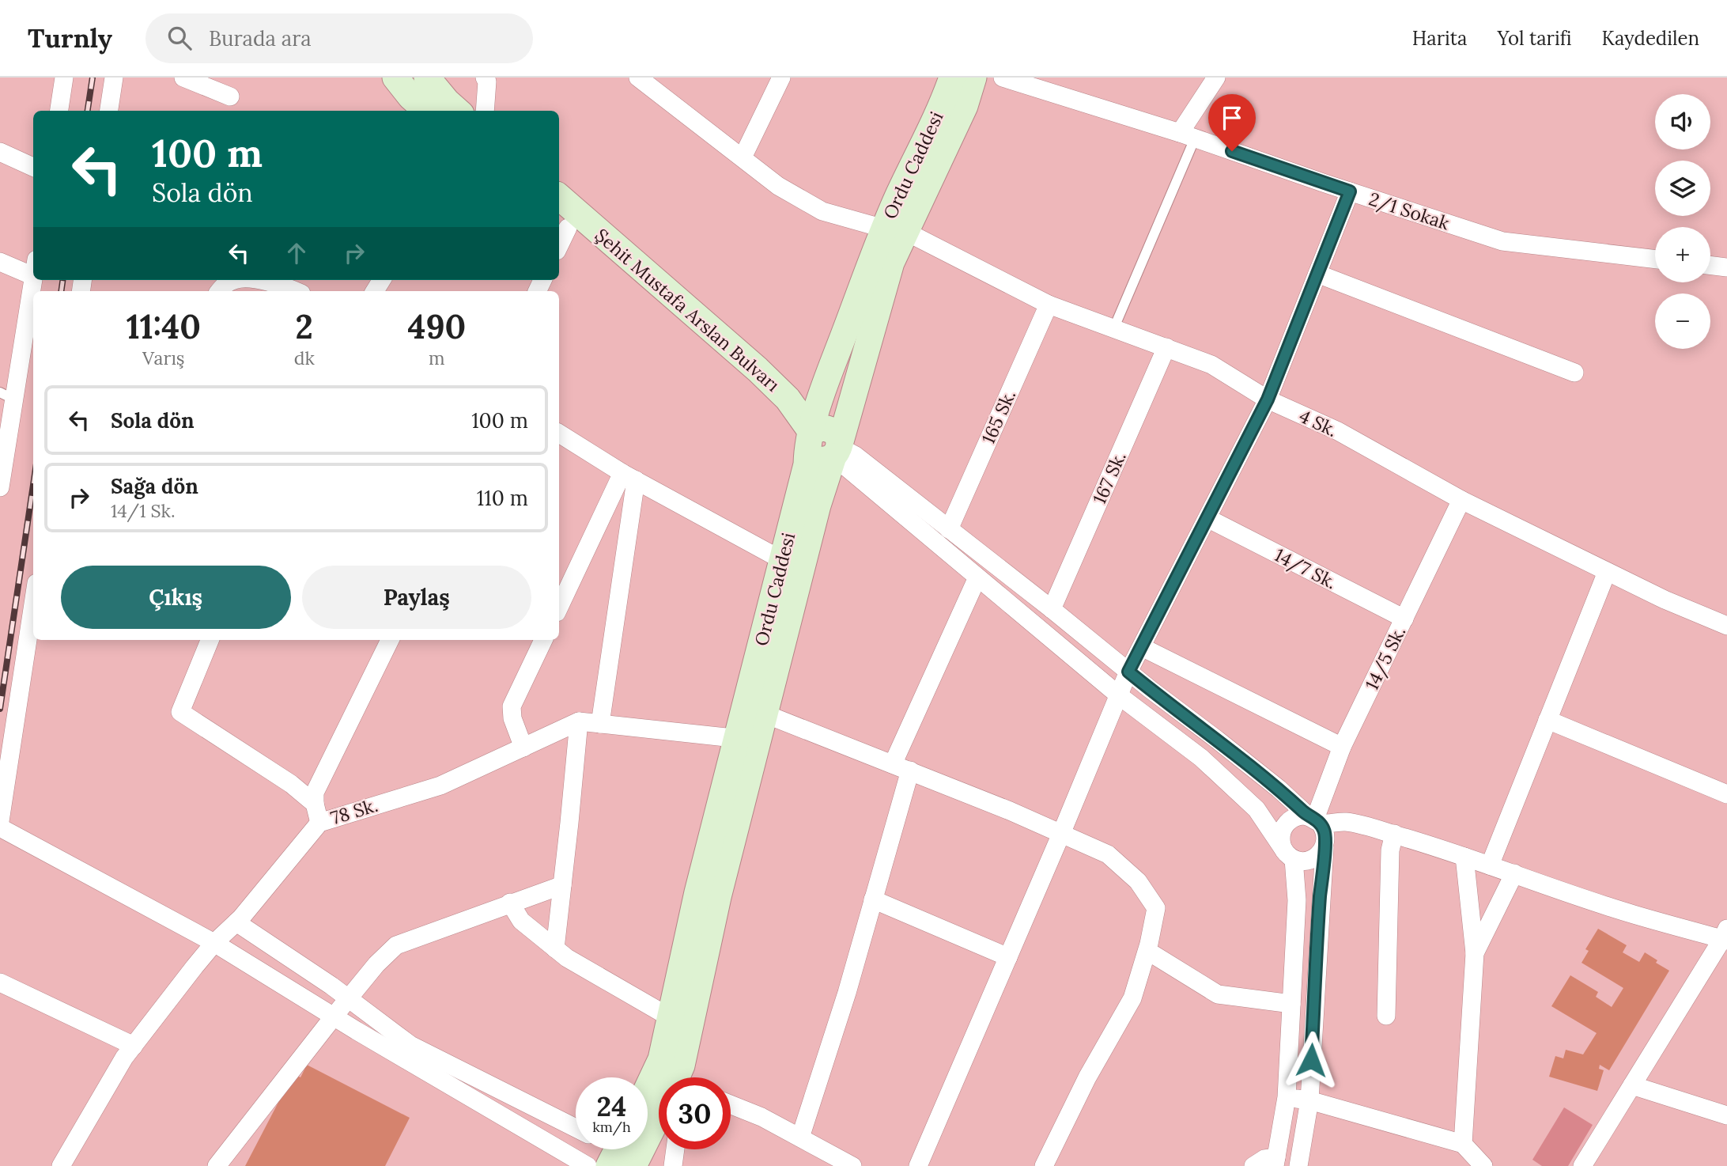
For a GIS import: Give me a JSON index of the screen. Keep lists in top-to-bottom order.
{
  "streets": {
    "main road": ["Ordu Caddesi", "Şehit Mustafa Arslan Bulvarı"],
    "street": [
      "2/1 Sokak",
      "165 Sk.",
      "4 Sk.",
      "167 Sk.",
      "14/7 Sk.",
      "14/5 Sk.",
      "78 Sk."
    ]
  },
  "crossings": [
    ["Ordu Caddesi", "Şehit Mustafa Arslan Bulvarı"],
    ["Ordu Caddesi", "4 Sk."],
    ["165 Sk.", "4 Sk."],
    ["4 Sk.", "167 Sk."],
    ["4 Sk.", "14/5 Sk."],
    ["14/7 Sk.", "14/5 Sk."]
  ],
  "page": {
    "header": "Turnly",
    "search": "Burada ara",
    "nav": ["Harita", "Yol tarifi", "Kaydedilen"],
    "map_buttons": ["+", "−"],
    "turn": ["100 m", "Sola dön"],
    "eta": [
      "11:40",
      "Varış",
      "2",
      "dk",
      "490",
      "m"
    ],
    "list": [
      {
        "name": "Sola dön",
        "value": "100 m"
      },
      {
        "name": "Sağa dön",
        "note": "14/1 Sk.",
        "value": "110 m"
      }
    ],
    "buttons": ["Çıkış", "Paylaş"],
    "speed": "24 km/h",
    "limit": "30"
  }
}
